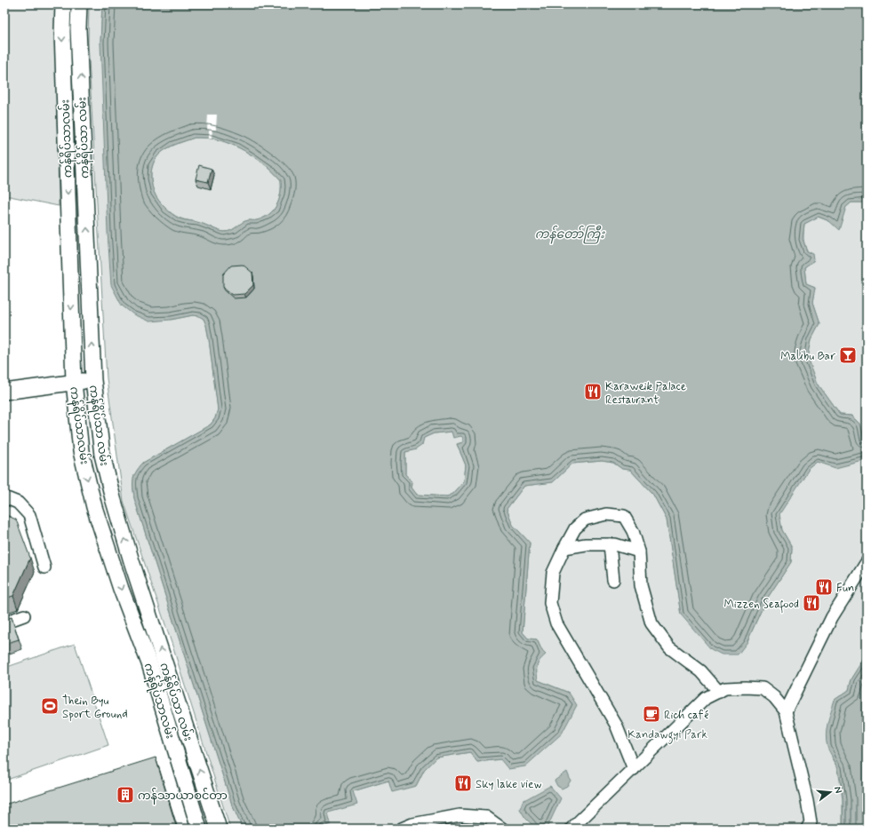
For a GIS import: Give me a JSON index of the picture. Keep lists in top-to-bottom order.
{
  "streets": {
    "main road": ["ကန်ရိပ်သာ လမ်း", "ကန်ရိပ်သာလမ်း"]
  },
  "one_way": ["ကန်ရိပ်သာ လမ်း", "ကန်ရိပ်သာလမ်း"],
  "water": ["ကန်တော်ကြီး"],
  "parks": ["Kandawgyi Park"],
  "places": {
    "bar": ["Malibu Bar"],
    "restaurant": [
      "Karaweik Palace Restaurant",
      "Fun",
      "Mizzen Seafood",
      "Sky lake view"
    ],
    "sports": ["Thein Byu Sport Ground"],
    "cafe": ["Rich café"],
    "building": ["ကန်သာယာစင်တာ"]
  },
  "north": "right"
}
